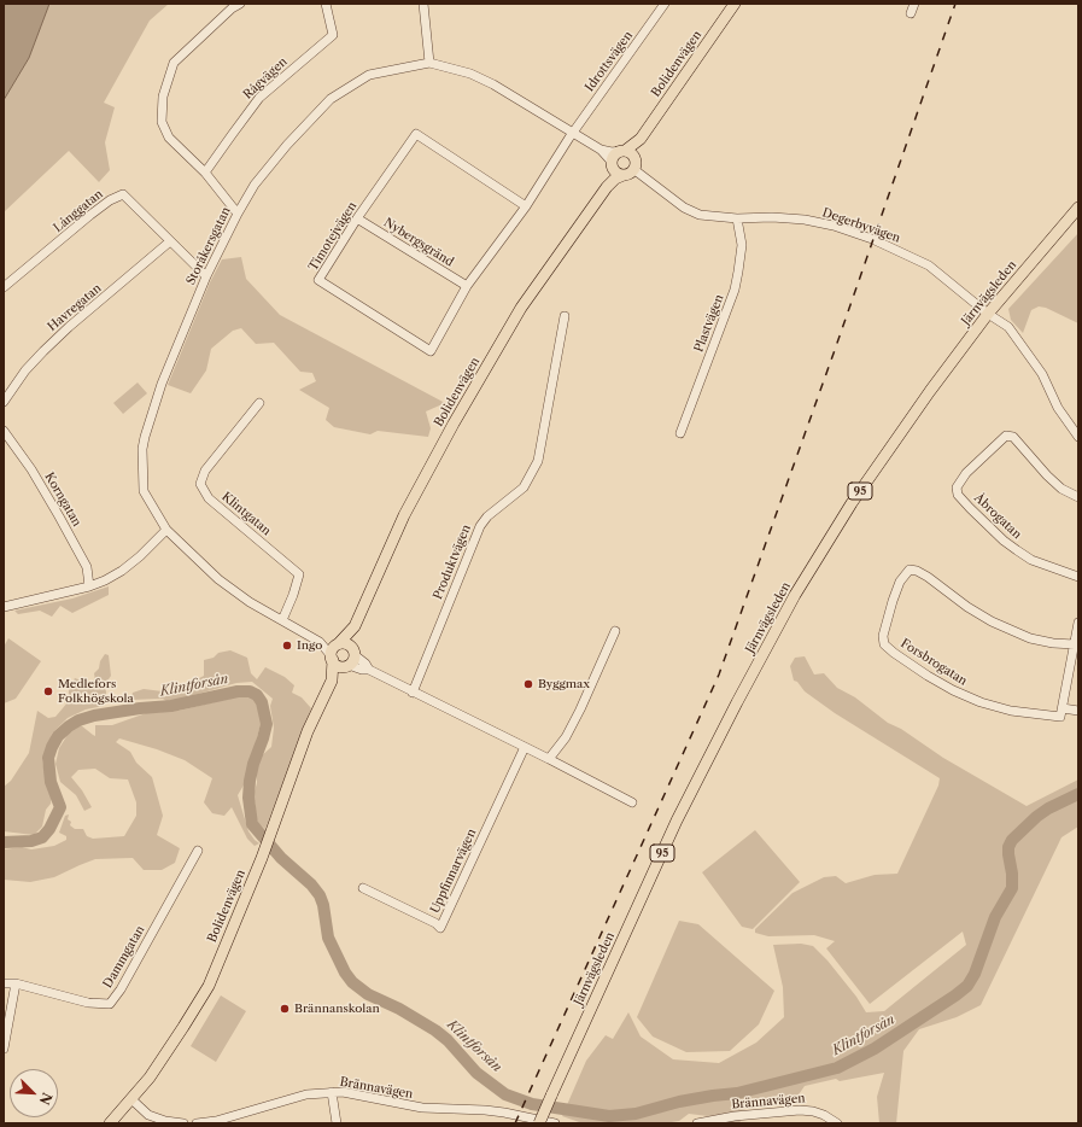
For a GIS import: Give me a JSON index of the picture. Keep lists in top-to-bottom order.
{
  "streets": {
    "main road": ["Bolidenvägen", "Järnvägsleden", "95"],
    "street": [
      "Idrottsvägen",
      "Rågvägen",
      "Långgatan",
      "Degerbyvägen",
      "Timotejvägen",
      "Nybergsgränd",
      "Storåkersgatan",
      "Havregatan",
      "Plastvägen",
      "Korngatan",
      "Klintgatan",
      "Åbrogatan",
      "Produktvägen",
      "Forsbrogatan",
      "Uppfinnarvägen",
      "Dammgatan",
      "Brännavägen"
    ]
  },
  "crossings": [
    ["Idrottsvägen", "Timotejvägen"],
    ["Idrottsvägen", "Storåkersgatan"],
    ["Bolidenvägen", "Degerbyvägen"],
    ["Bolidenvägen", "Storåkersgatan"],
    ["Långgatan", "Storåkersgatan"],
    ["Långgatan", "Havregatan"],
    ["Degerbyvägen", "Storåkersgatan"],
    ["Degerbyvägen", "Järnvägsleden"],
    ["Degerbyvägen", "Plastvägen"],
    ["Timotejvägen", "Nybergsgränd"],
    ["Timotejvägen", "Storåkersgatan"],
    ["Storåkersgatan", "Klintgatan"]
  ],
  "water": ["Klintforsån"],
  "places": [
    "Ingo",
    "Byggmax",
    "Medlefors Folkhögskola",
    "Brännanskolan"
  ],
  "north": "bottom right"
}
